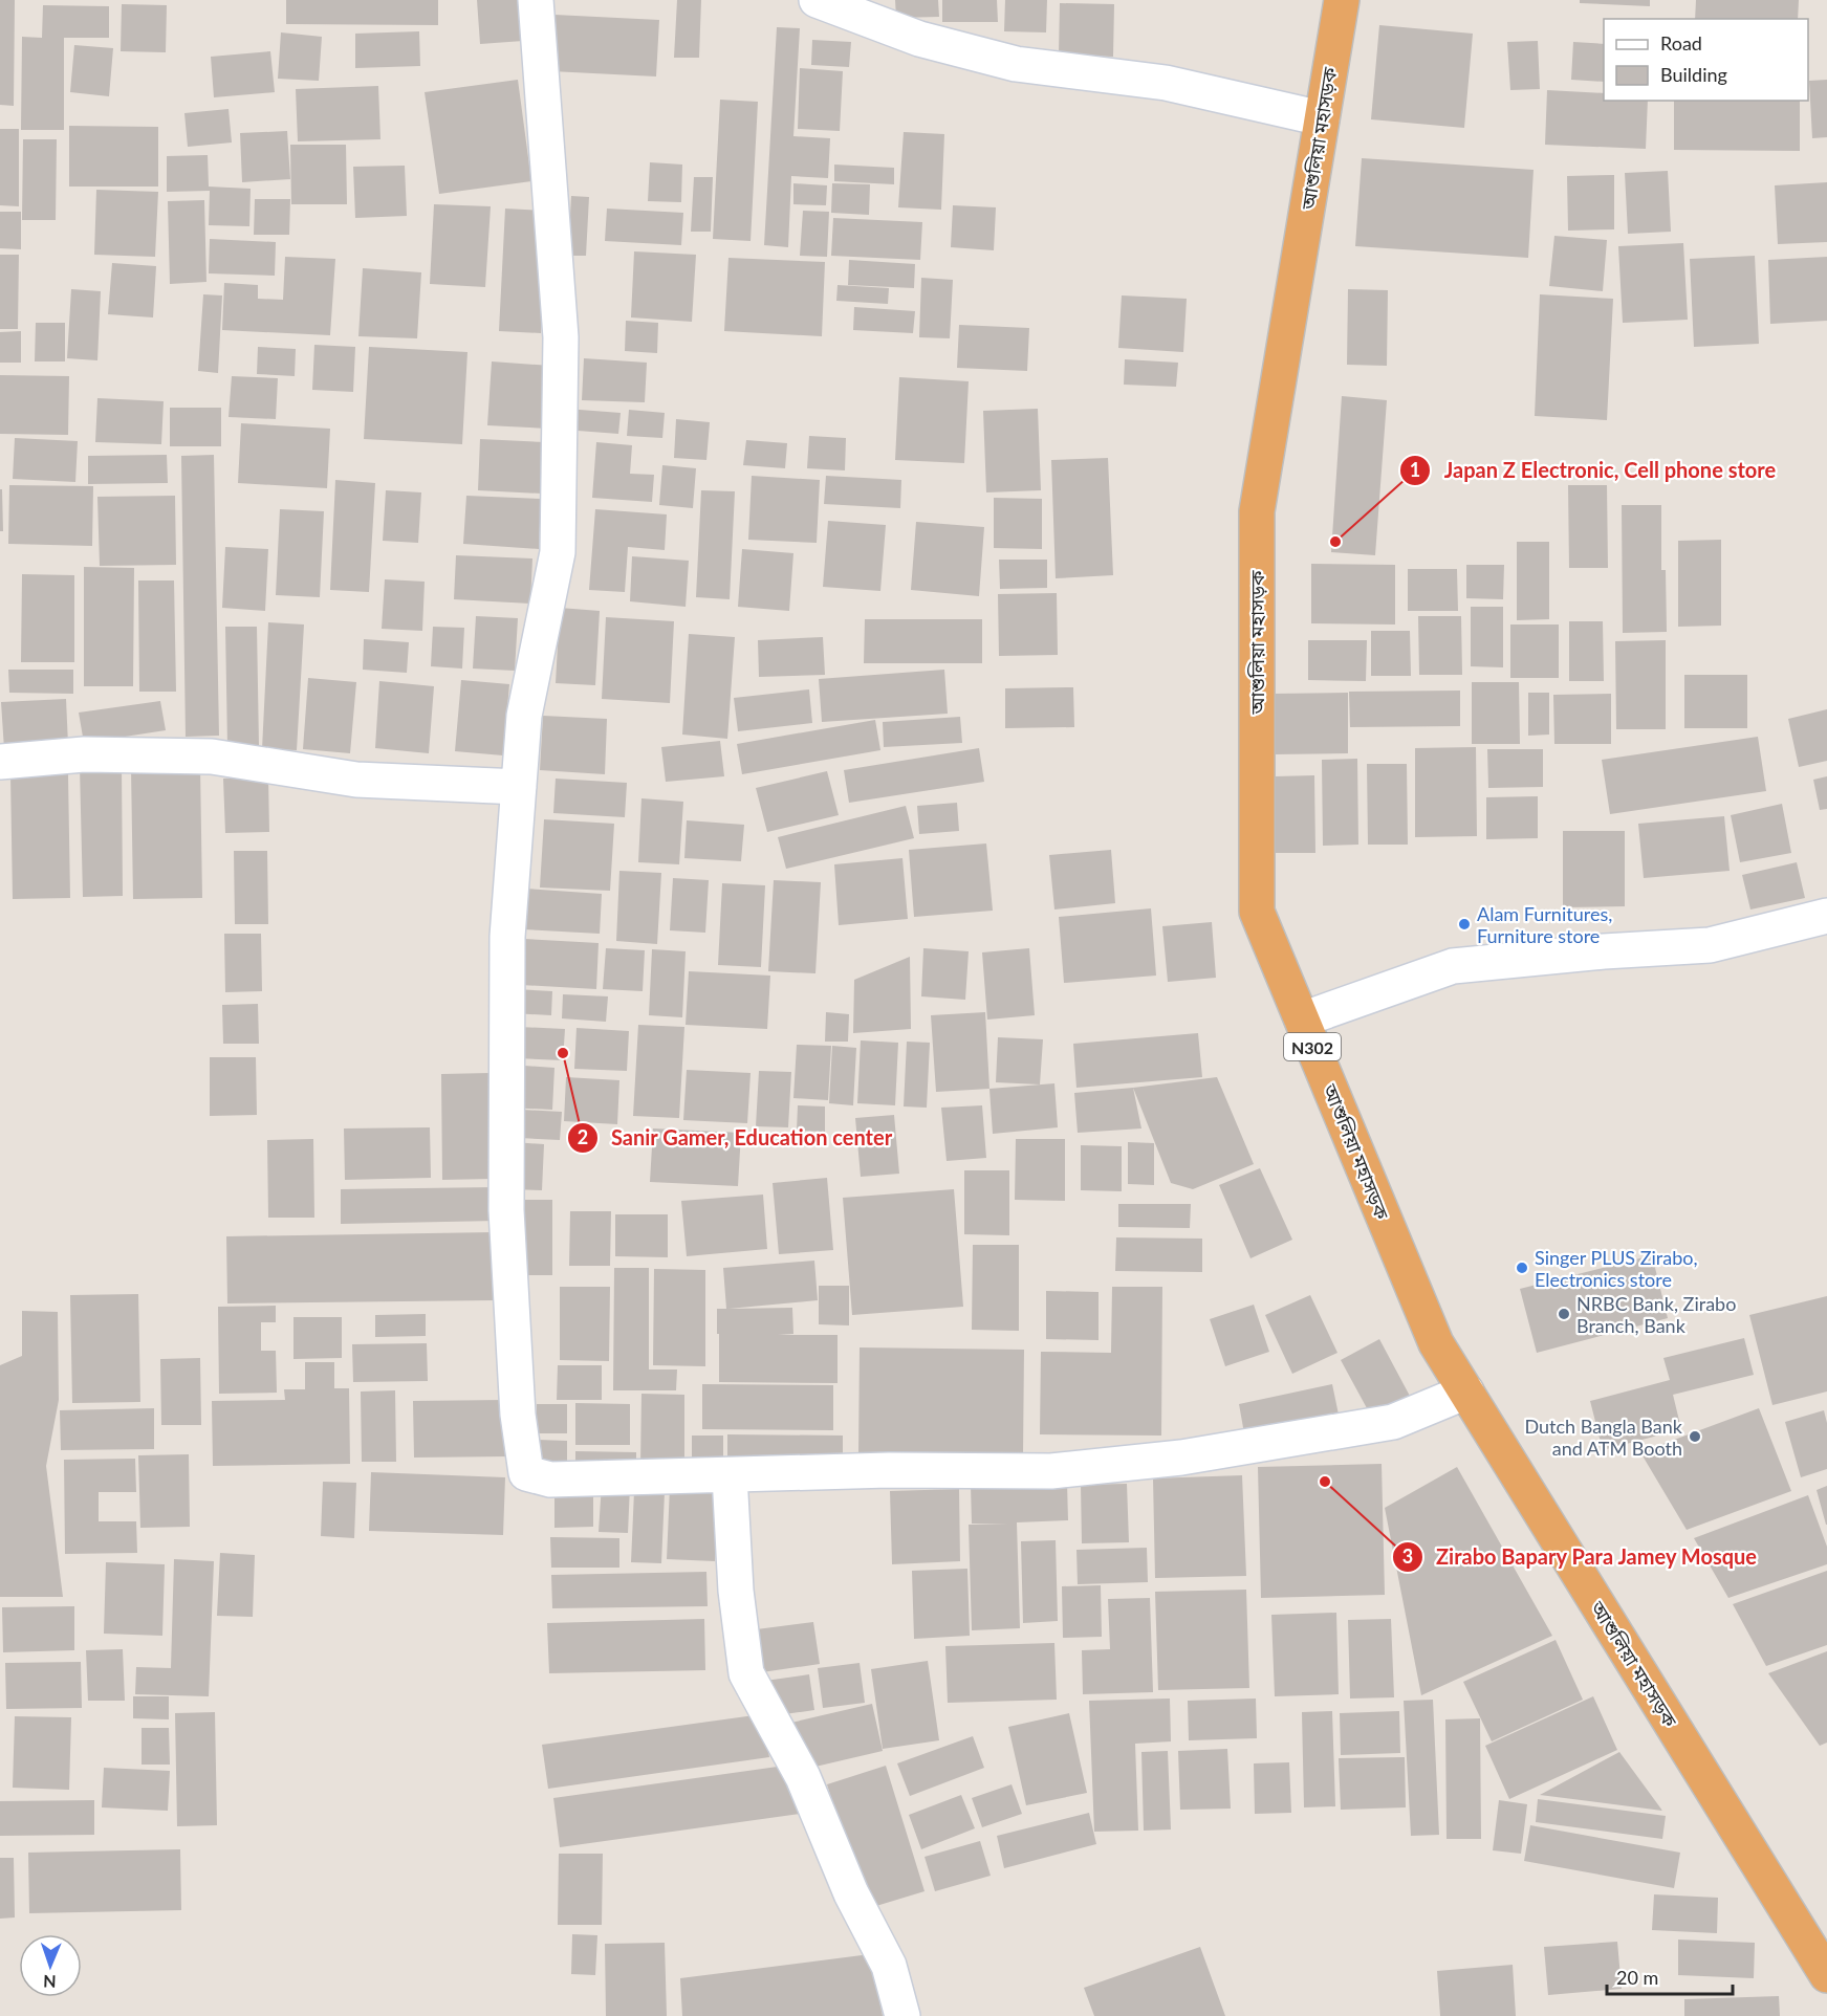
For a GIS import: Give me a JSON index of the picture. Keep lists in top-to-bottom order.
{
  "streets": {
    "highway": ["আশুলিয়া মহাসড়ক", "N302"]
  },
  "places": [
    "Japan Z Electronic, Cell phone store",
    "Alam Furnitures, Furniture store",
    "Sanir Gamer, Education center",
    "Singer PLUS Zirabo, Electronics store",
    "NRBC Bank, Zirabo Branch, Bank",
    "Dutch Bangla Bank and ATM Booth",
    "Zirabo Bapary Para Jamey Mosque"
  ],
  "legend": ["Road", "Building"],
  "scale_bar": "20 m",
  "north": "bottom"
}
